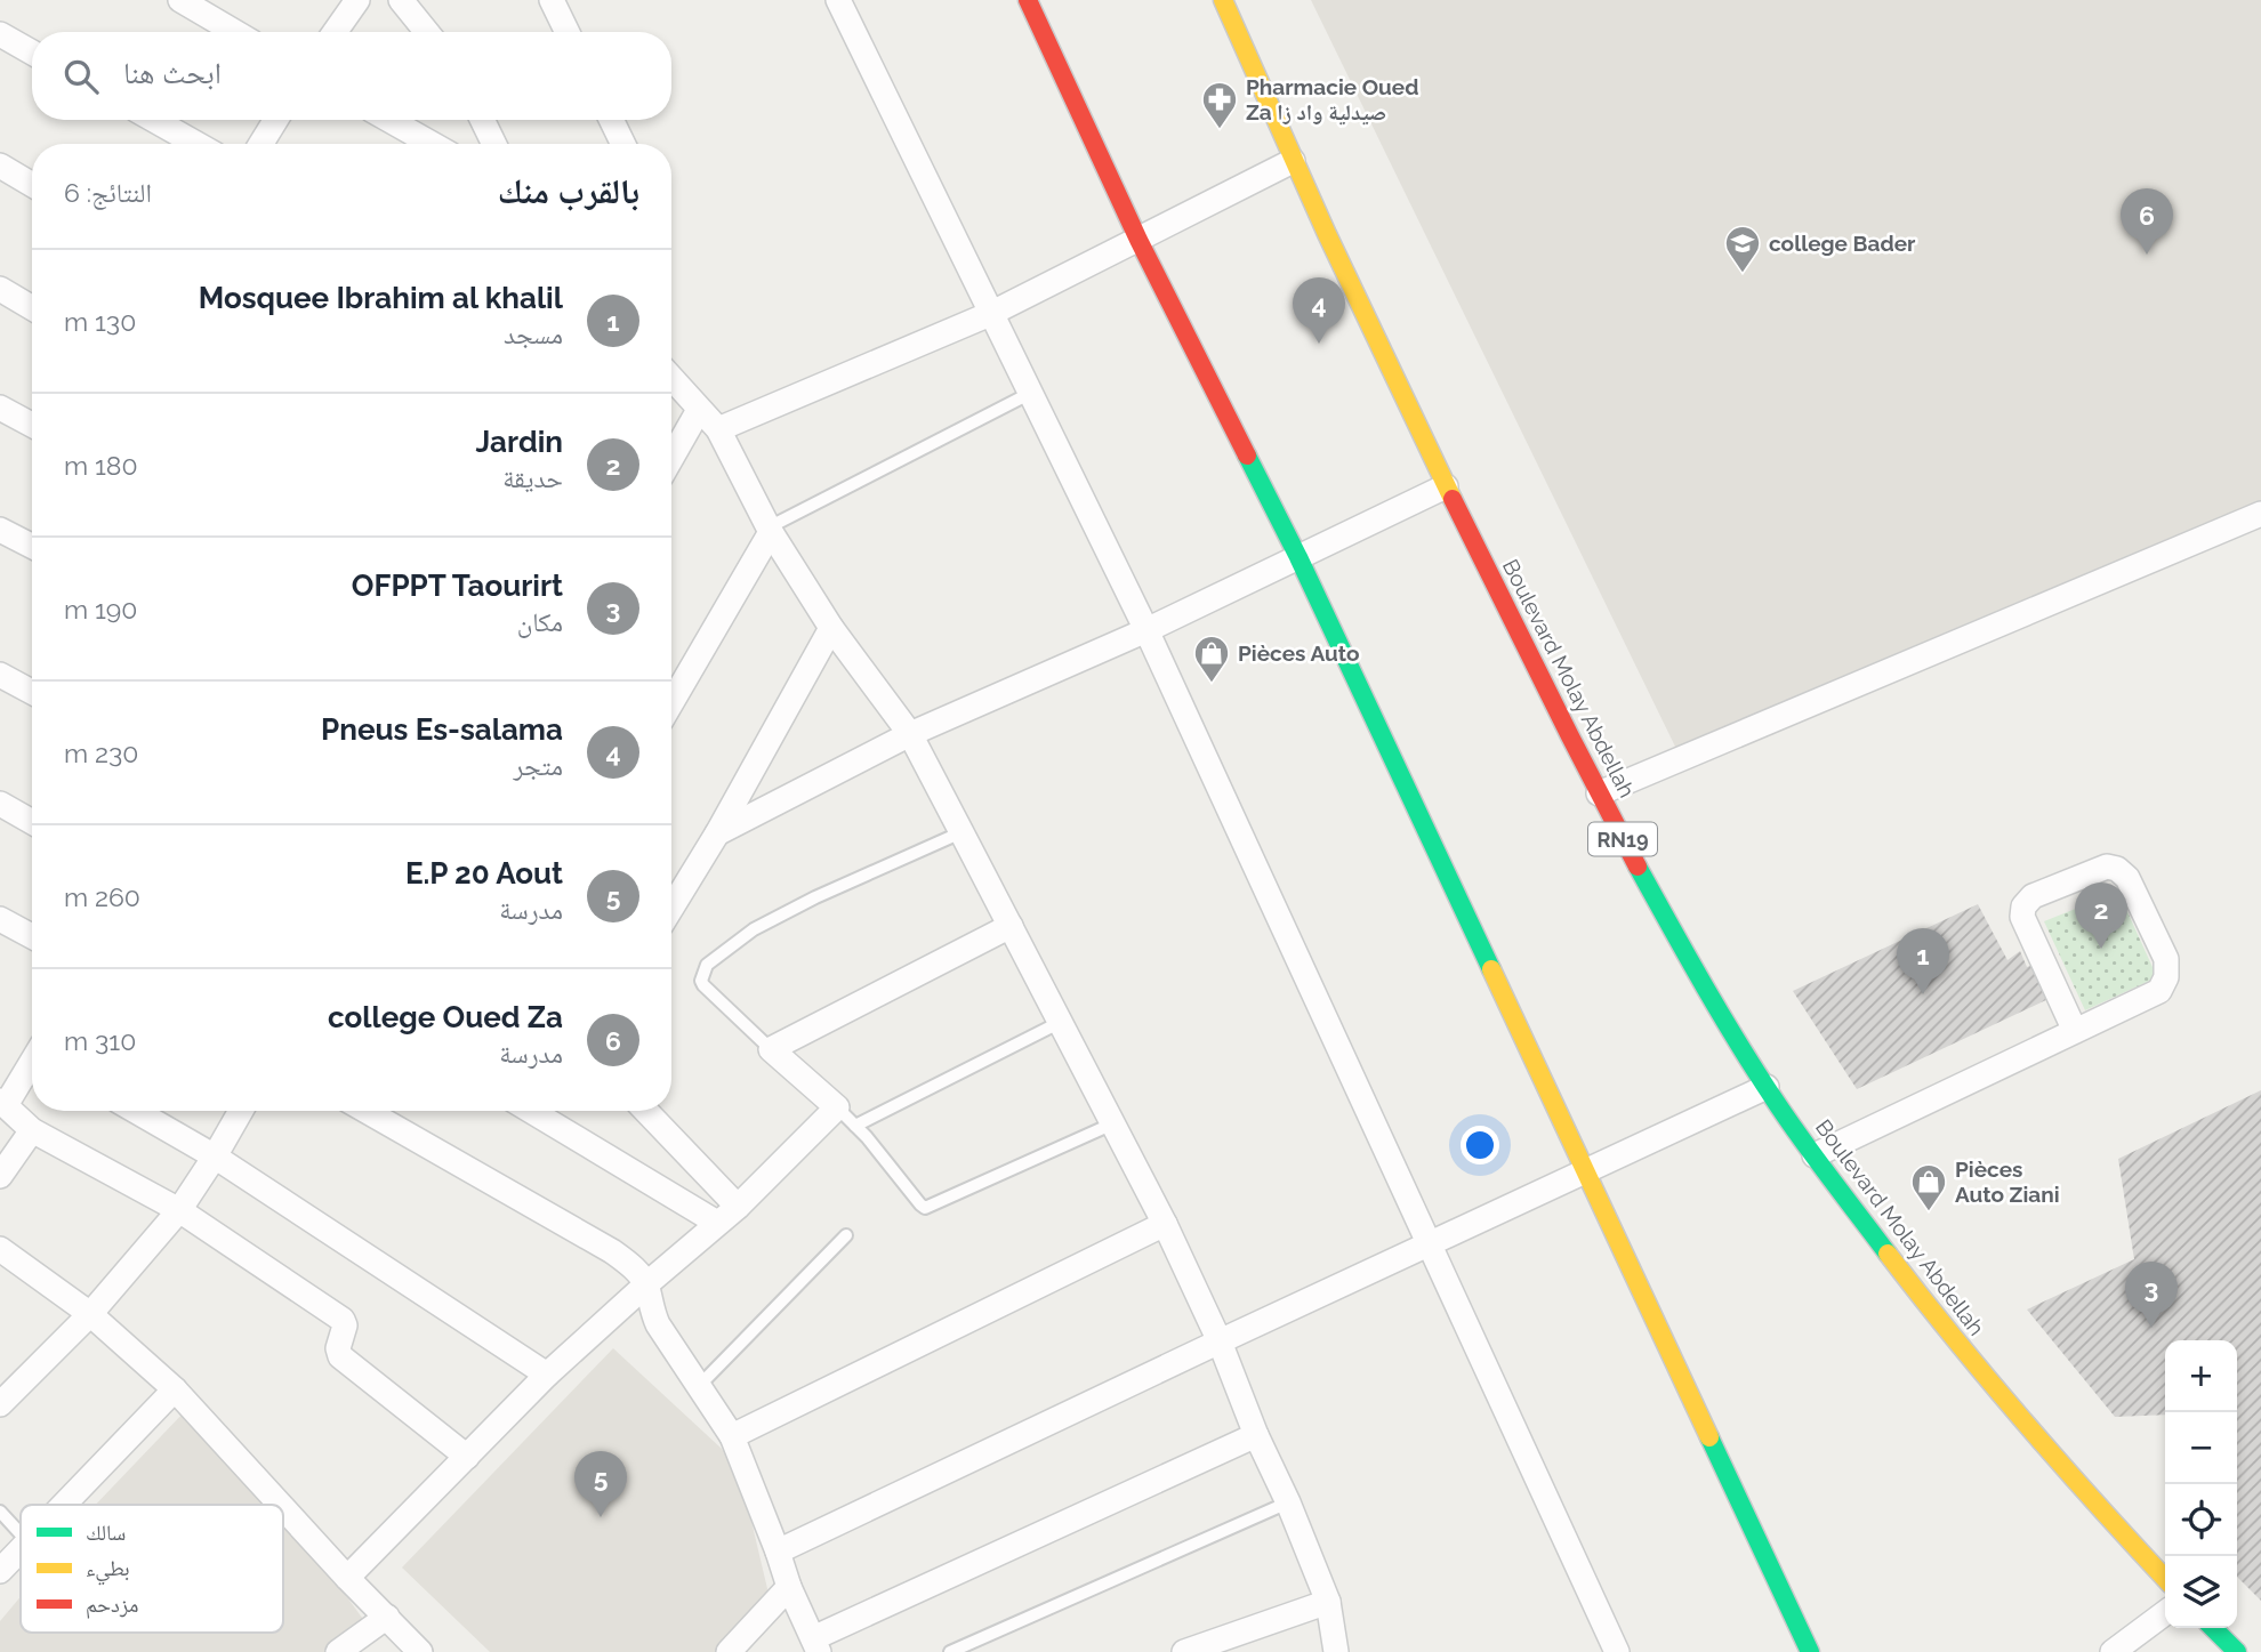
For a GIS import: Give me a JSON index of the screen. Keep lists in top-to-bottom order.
{
  "streets": {
    "main road": ["Boulevard Molay Abdellah", "RN19"]
  },
  "places": {
    "pharmacy": ["Pharmacie Oued Za صيدلية واد زا"],
    "school or university": ["college Bader"],
    "shop": ["Pièces Auto", "Pièces Auto Ziani"]
  },
  "legend": ["سالك", "بطيء", "مزدحم"],
  "page": {
    "search": "ابحث هنا",
    "heading": ["بالقرب منك", "النتائج: 6"],
    "pins": [
      "6",
      "4",
      "2",
      "1",
      "3",
      "5"
    ],
    "list": [
      {
        "mark": "1",
        "name": "Mosquee Ibrahim al khalil",
        "note": "مسجد",
        "value": "130 m"
      },
      {
        "mark": "2",
        "name": "Jardin",
        "note": "حديقة",
        "value": "180 m"
      },
      {
        "mark": "3",
        "name": "OFPPT Taourirt",
        "note": "مكان",
        "value": "190 m"
      },
      {
        "mark": "4",
        "name": "Pneus Es-salama",
        "note": "متجر",
        "value": "230 m"
      },
      {
        "mark": "5",
        "name": "E.P 20 Aout",
        "note": "مدرسة",
        "value": "260 m"
      },
      {
        "mark": "6",
        "name": "college Oued Za",
        "note": "مدرسة",
        "value": "310 m"
      }
    ],
    "map_buttons": ["+", "−"]
  }
}
